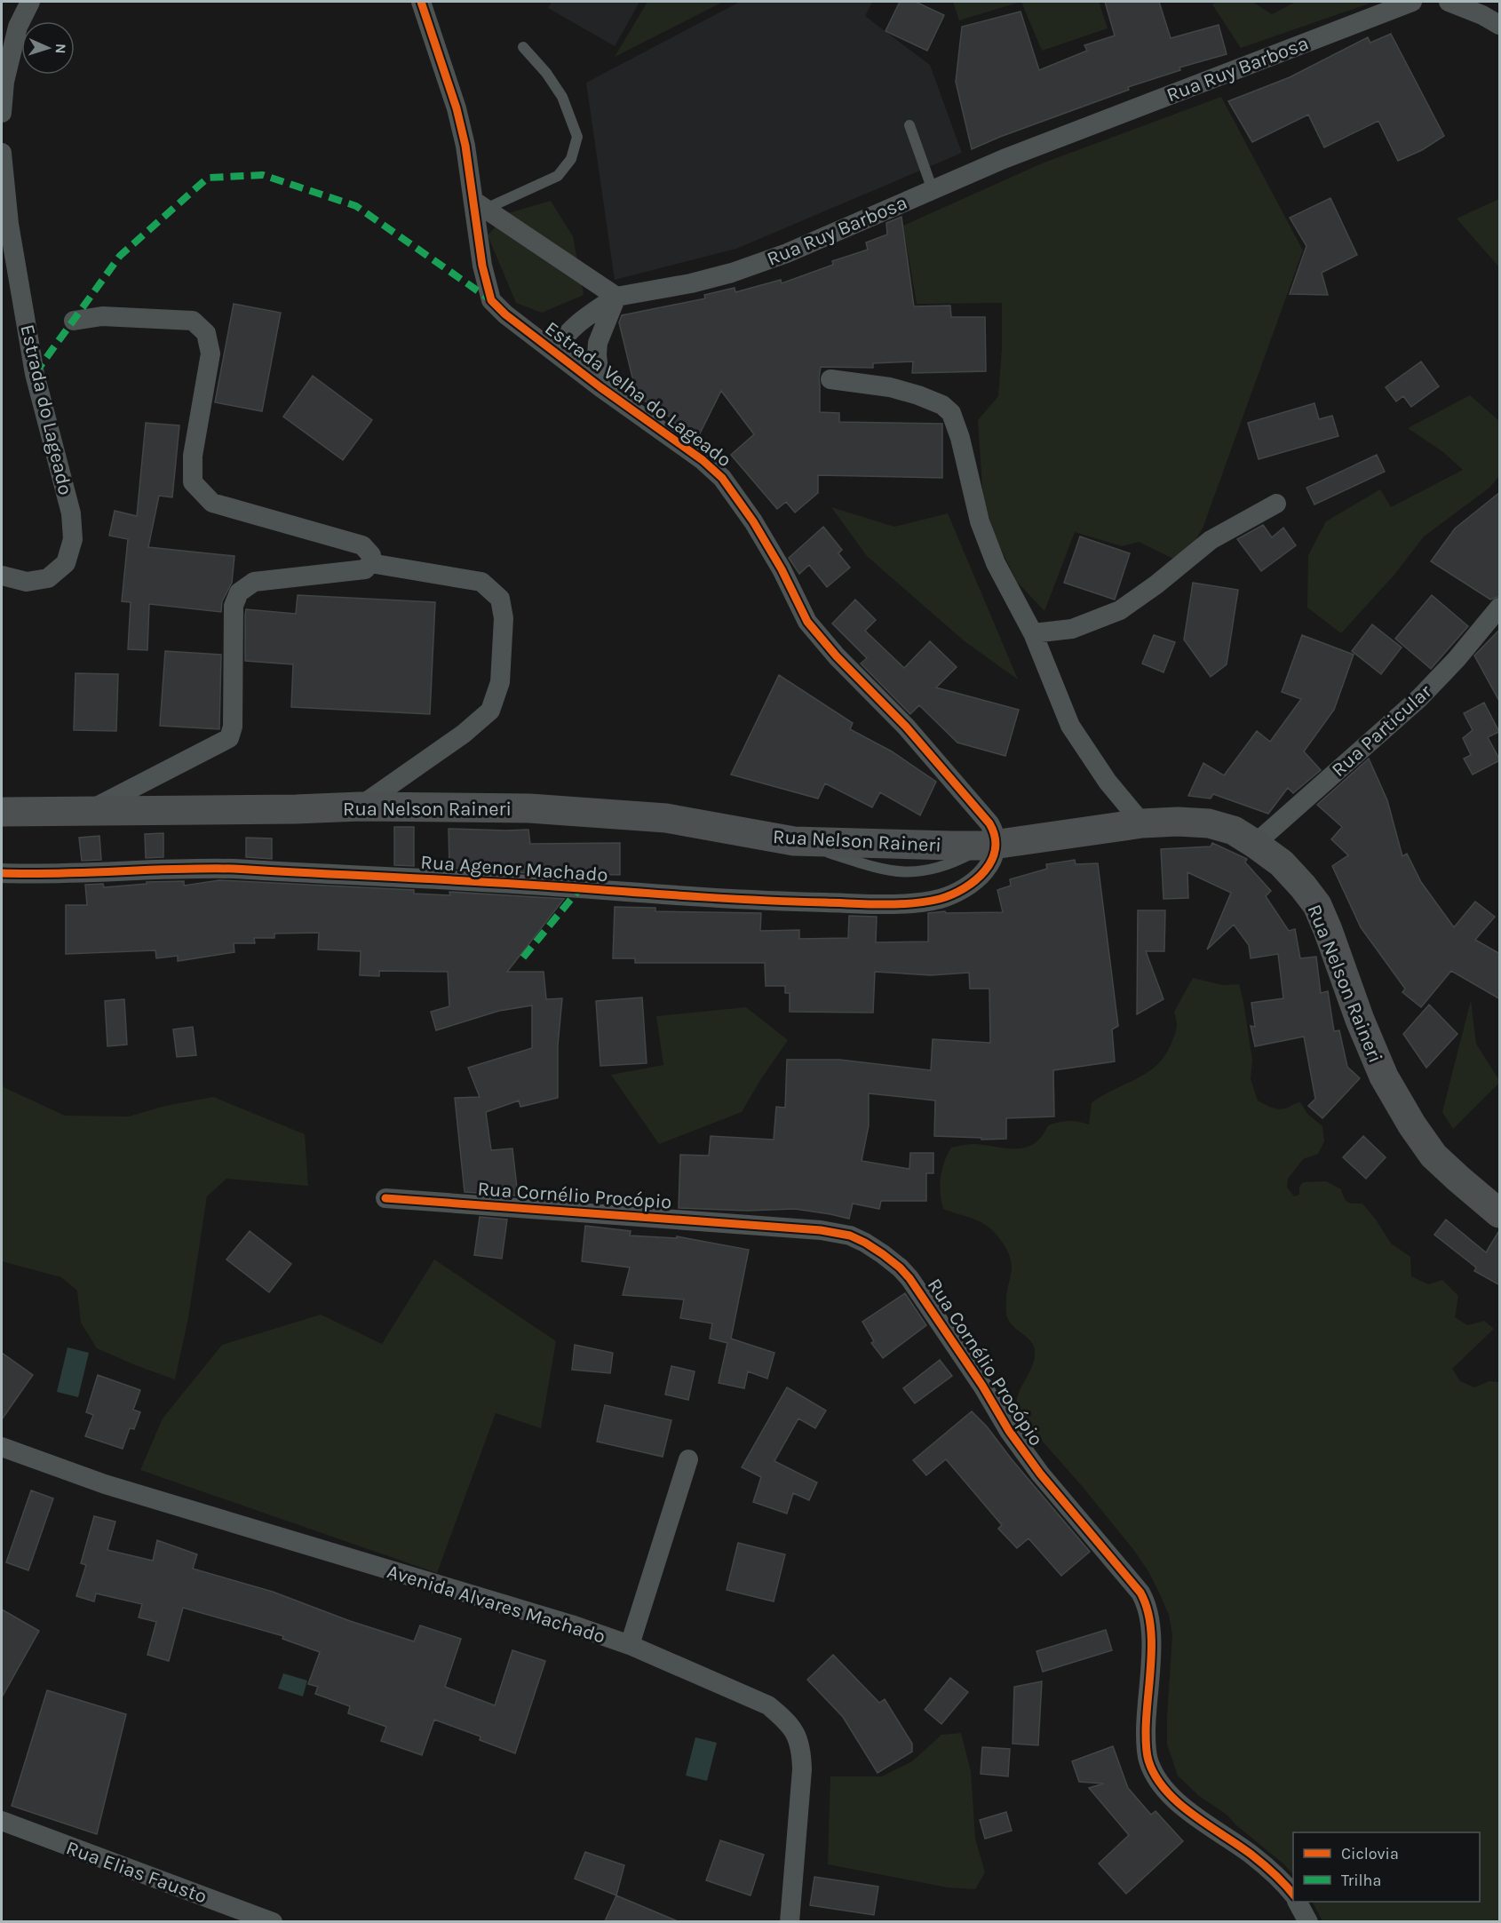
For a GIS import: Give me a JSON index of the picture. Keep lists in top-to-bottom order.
{
  "streets": {
    "main road": ["Rua Nelson Raineri"],
    "street": [
      "Rua Ruy Barbosa",
      "Estrada Velha do Lageado",
      "Estrada do Lageado",
      "Rua Particular",
      "Rua Agenor Machado",
      "Rua Cornélio Procópio",
      "Avenida Alvares Machado",
      "Rua Elias Fausto"
    ]
  },
  "crossings": [
    ["Estrada Velha do Lageado", "Rua Nelson Raineri"],
    ["Estrada Velha do Lageado", "Rua Agenor Machado"],
    ["Rua Particular", "Rua Nelson Raineri"],
    ["Rua Nelson Raineri", "Rua Agenor Machado"]
  ],
  "legend": ["Ciclovia", "Trilha"],
  "north": "right"
}
